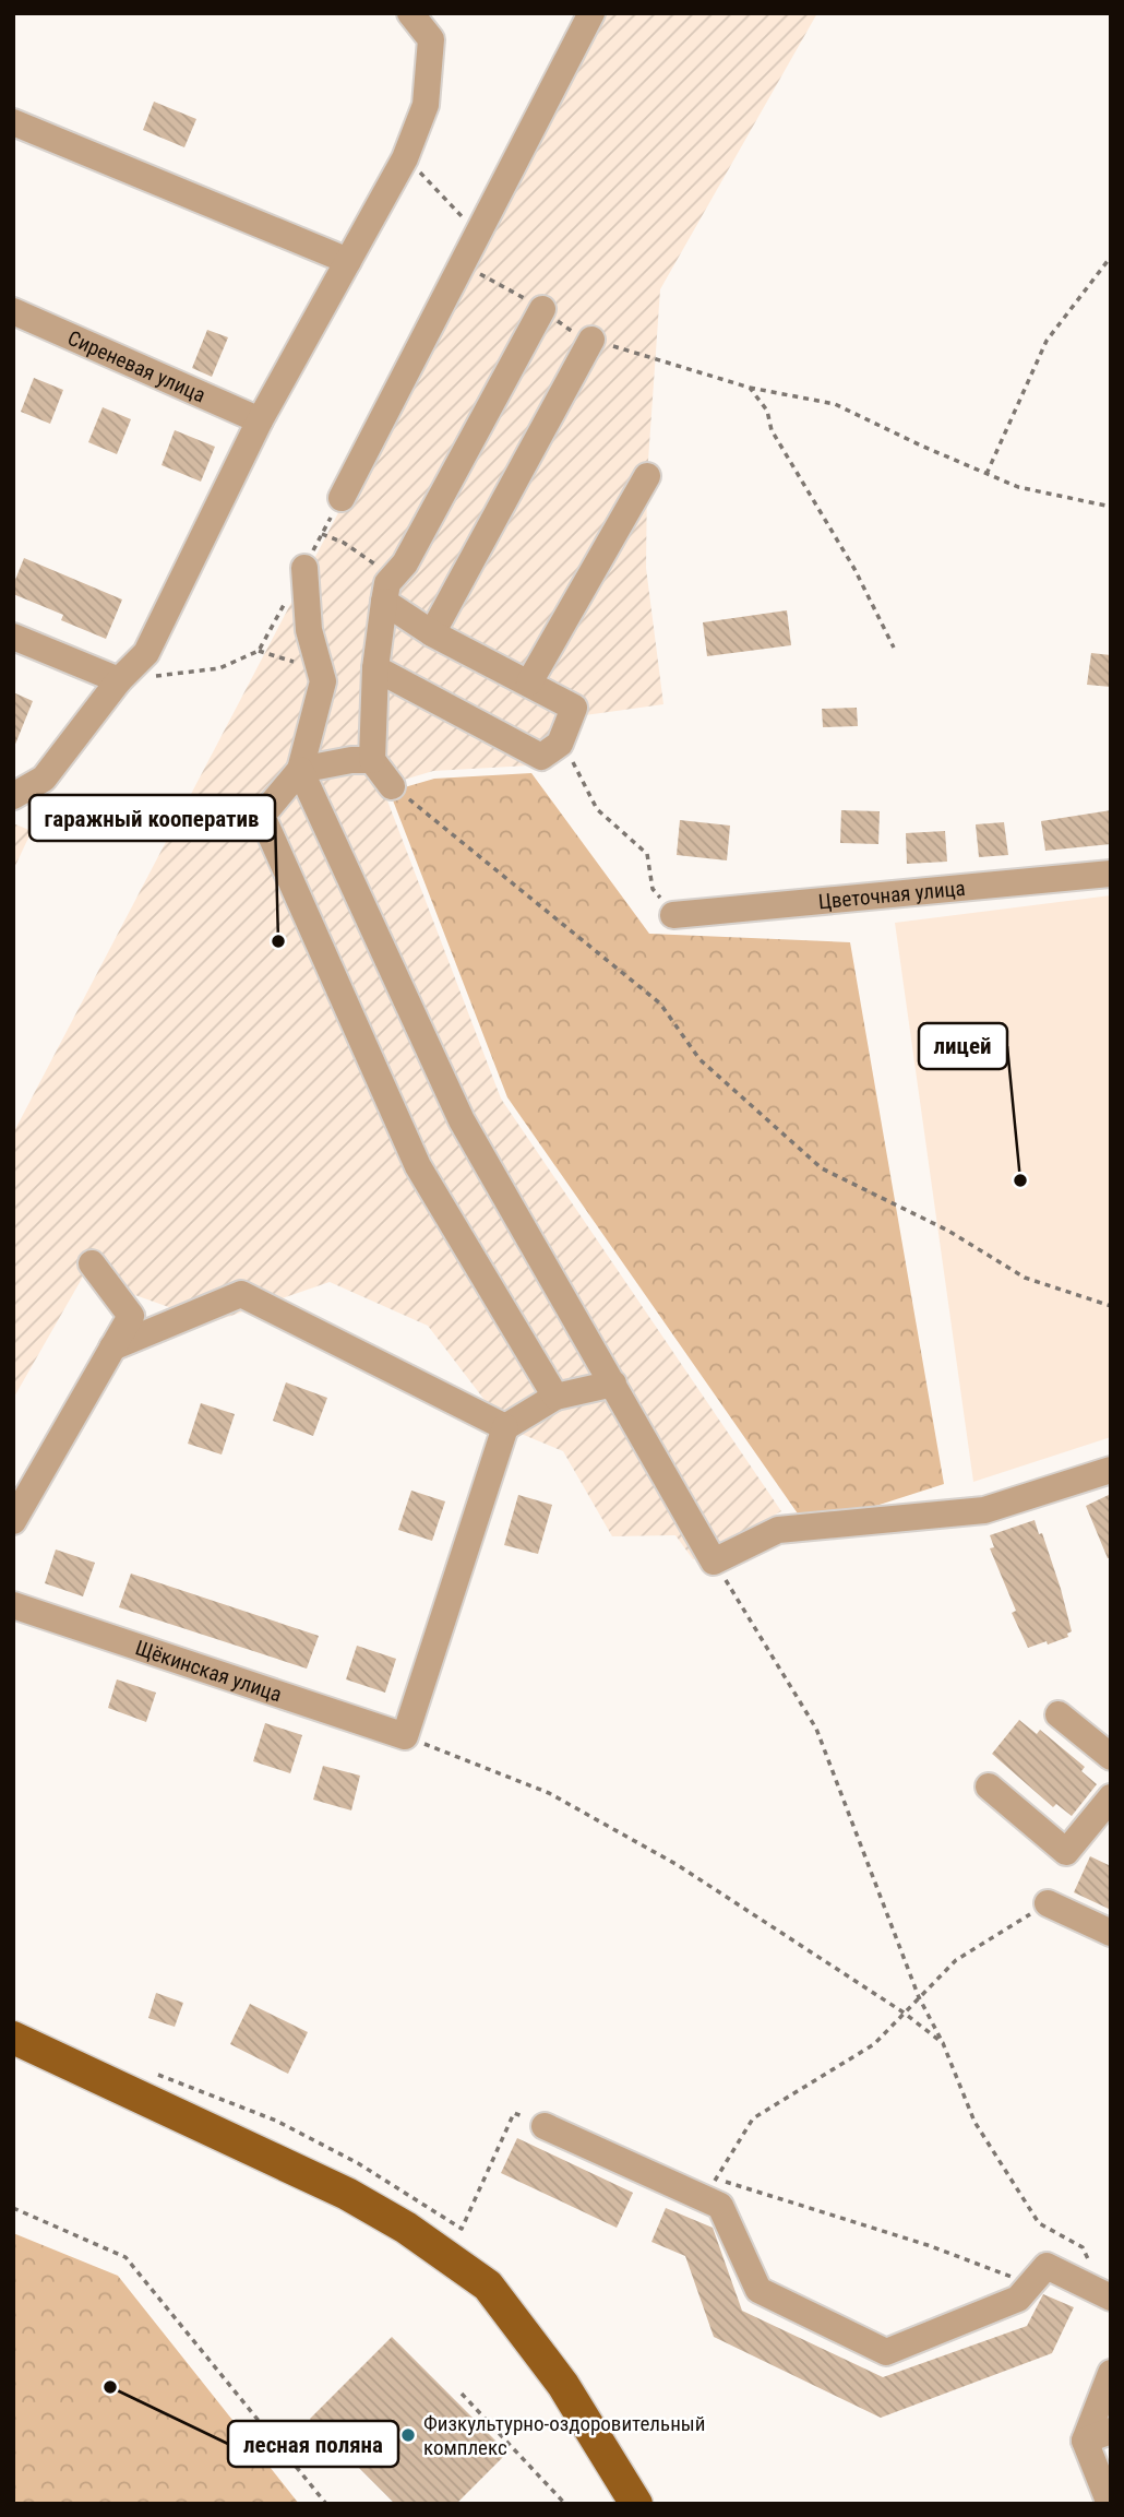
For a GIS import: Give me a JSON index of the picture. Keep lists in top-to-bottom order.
{
  "streets": {
    "street": ["Сиреневая улица", "Цветочная улица", "Щёкинская улица"]
  },
  "places": [
    "гаражный кооператив",
    "лицей",
    "лесная поляна",
    "Физкультурно-оздоровительный комплекс"
  ]
}
